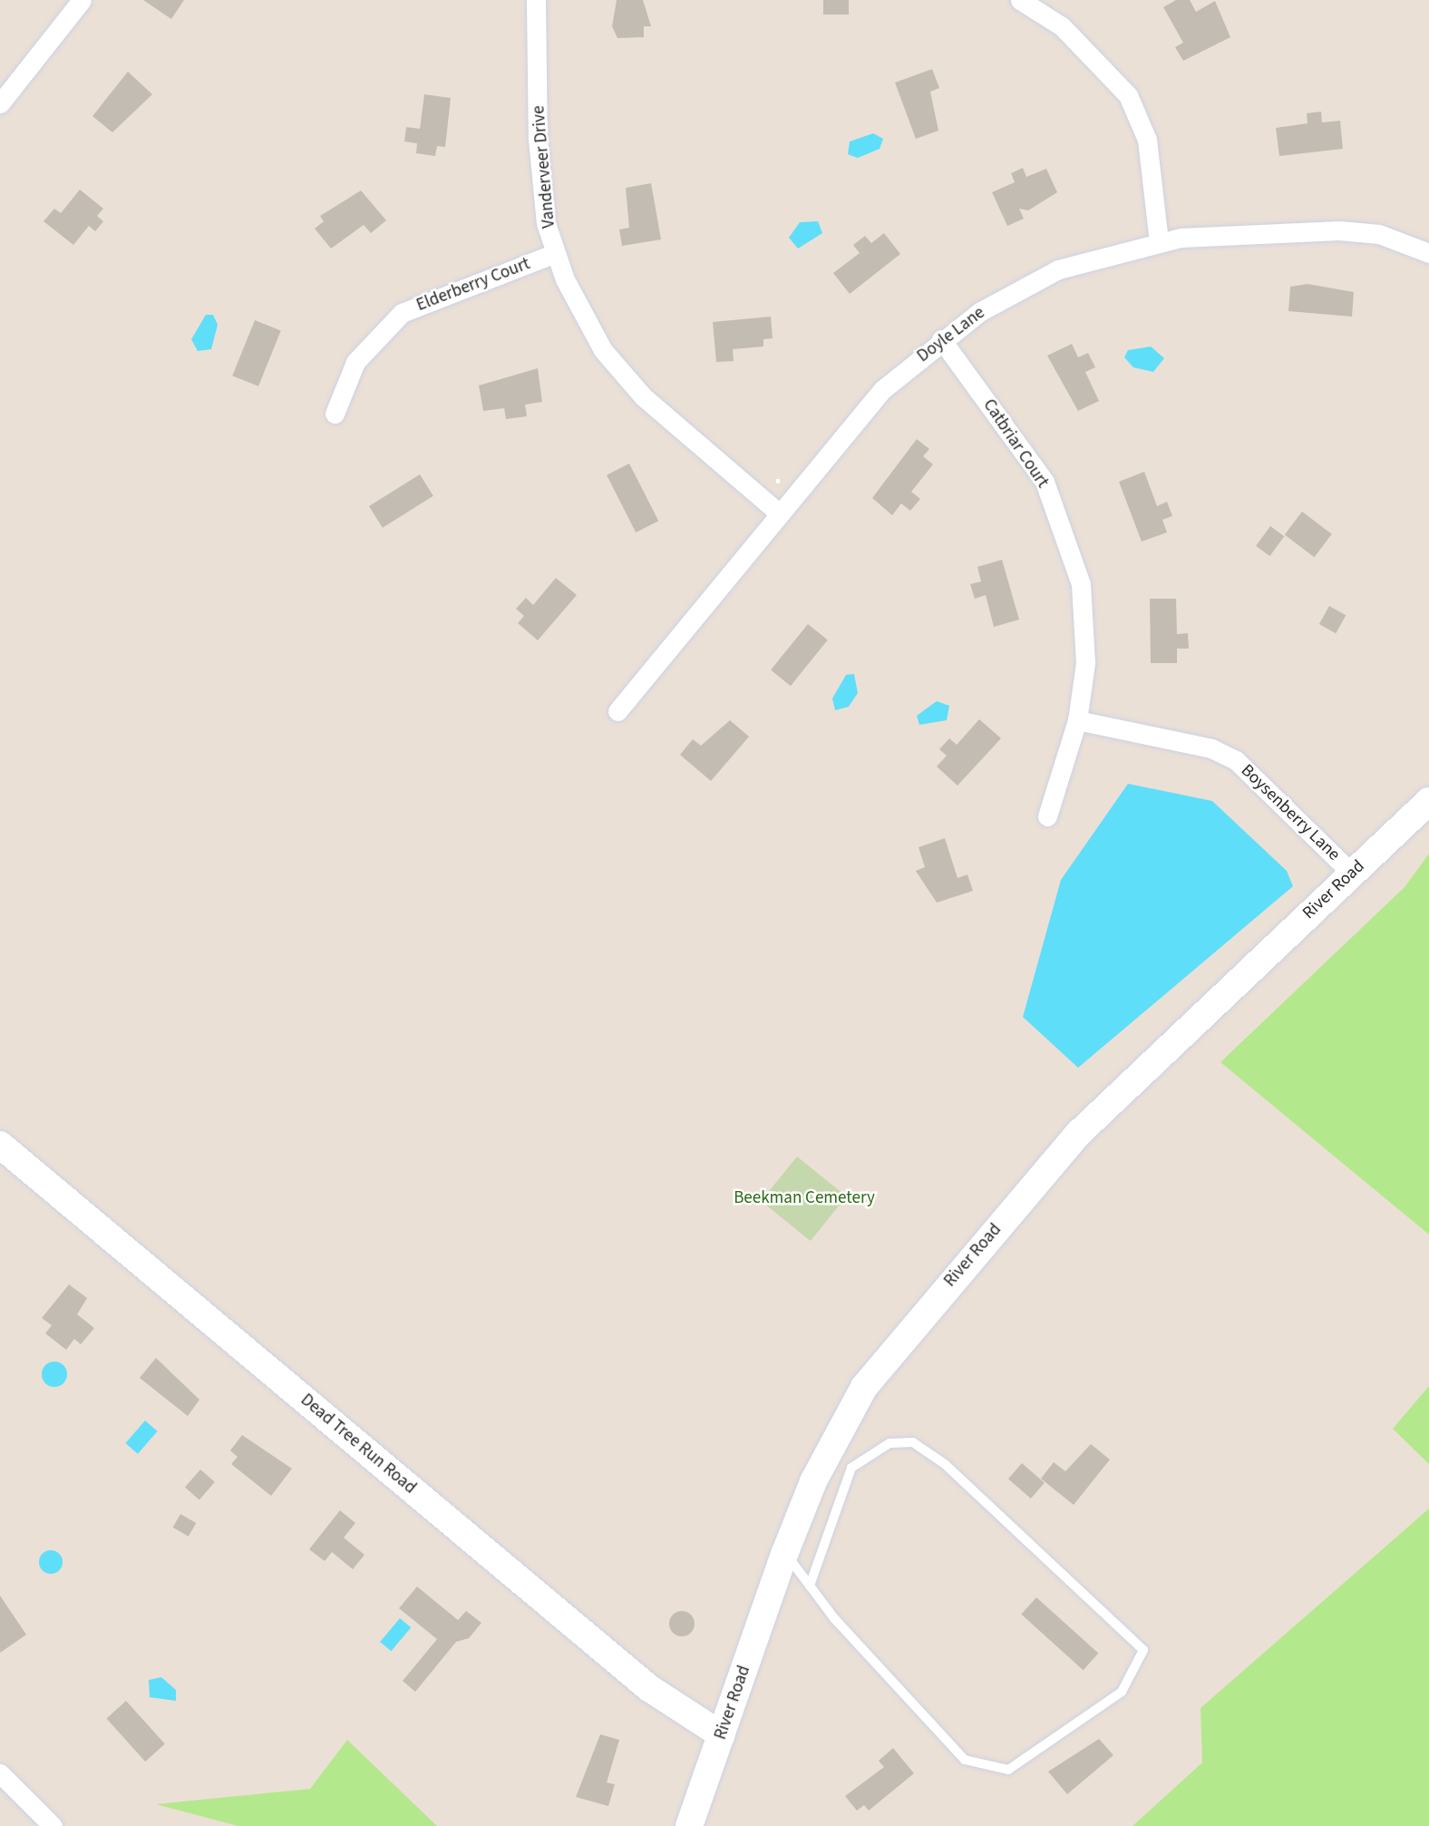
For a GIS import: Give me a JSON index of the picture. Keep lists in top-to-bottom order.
{
  "streets": {
    "main road": ["River Road", "Dead Tree Run Road"],
    "street": [
      "Vanderveer Drive",
      "Elderberry Court",
      "Doyle Lane",
      "Catbriar Court",
      "Boysenberry Lane"
    ]
  },
  "crossings": [
    ["Vanderveer Drive", "Elderberry Court"],
    ["Vanderveer Drive", "Doyle Lane"],
    ["Doyle Lane", "Catbriar Court"],
    ["Catbriar Court", "Boysenberry Lane"],
    ["Boysenberry Lane", "River Road"],
    ["River Road", "Dead Tree Run Road"]
  ],
  "parks": ["Beekman Cemetery"]
}
